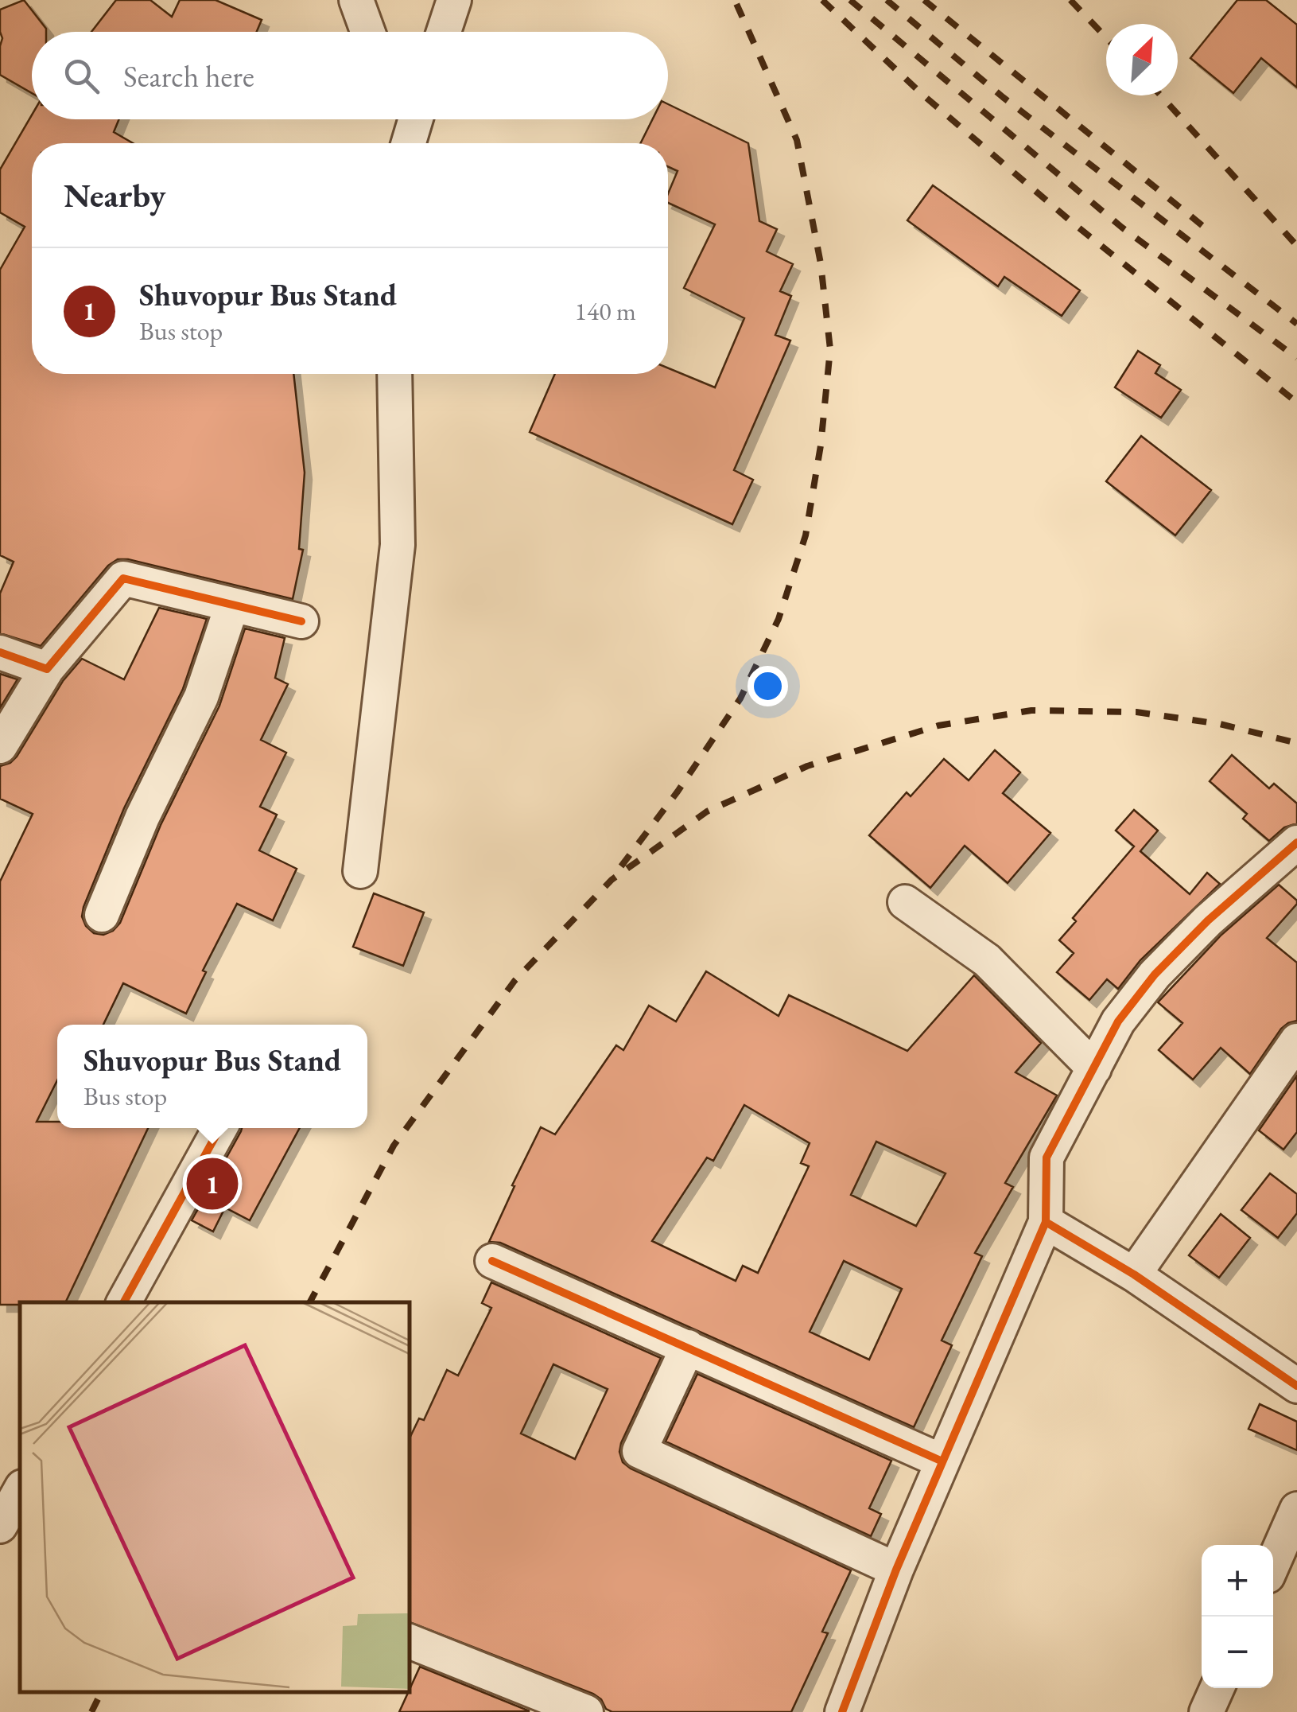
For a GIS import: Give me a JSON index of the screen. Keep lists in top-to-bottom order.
{
  "north": "top right",
  "page": {
    "search": "Search here",
    "heading": "Nearby",
    "list": [
      {
        "mark": "1",
        "name": "Shuvopur Bus Stand",
        "note": "Bus stop",
        "value": "140 m"
      }
    ],
    "popup": ["Shuvopur Bus Stand", "Bus stop"],
    "pins": "1",
    "map_buttons": ["+", "−"]
  }
}
